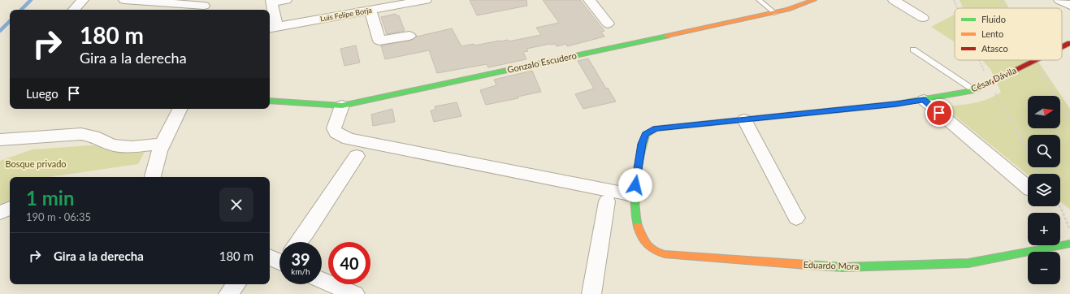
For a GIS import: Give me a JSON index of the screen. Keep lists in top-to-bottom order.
{
  "streets": {
    "street": [
      "Luis Felipe Borja",
      "Gonzalo Escudero",
      "César Dávila",
      "Eduardo Mora"
    ]
  },
  "crossings": [
    ["César Dávila", "Eduardo Mora"]
  ],
  "parks": ["Bosque privado"],
  "legend": ["Fluido", "Lento", "Atasco"],
  "north": "right",
  "page": {
    "turn": ["180 m", "Gira a la derecha"],
    "then": "Luego",
    "map_buttons": ["+", "−"],
    "heading": ["1 min", "190 m · 06:35"],
    "list": [
      {
        "name": "Gira a la derecha",
        "value": "180 m"
      }
    ],
    "speed": "39 km/h",
    "limit": "40"
  }
}
